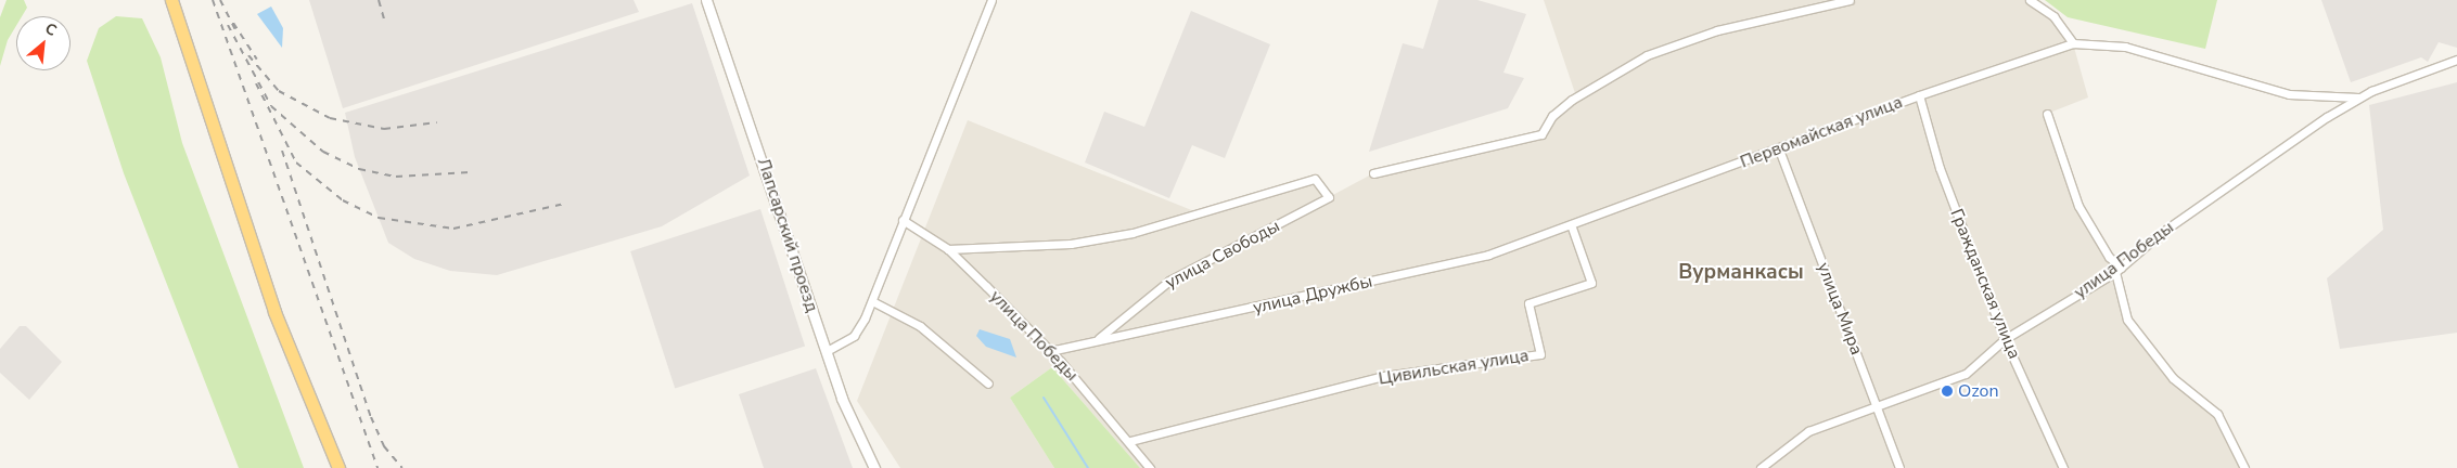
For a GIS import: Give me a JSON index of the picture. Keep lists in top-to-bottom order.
{
  "streets": {
    "street": [
      "Первомайская улица",
      "Лапсарский проезд",
      "улица Свободы",
      "улица Победы",
      "Гражданская улица",
      "улица Дружбы",
      "улица Мира",
      "Цивильская улица"
    ]
  },
  "crossings": [
    ["Первомайская улица", "Гражданская улица"],
    ["Первомайская улица", "улица Дружбы"],
    ["Первомайская улица", "улица Мира"],
    ["Первомайская улица", "Цивильская улица"],
    ["улица Свободы", "улица Победы"],
    ["улица Свободы", "улица Дружбы"],
    ["улица Победы", "Гражданская улица"],
    ["улица Победы", "улица Дружбы"],
    ["улица Победы", "улица Мира"],
    ["улица Победы", "Цивильская улица"],
    ["улица Дружбы", "Цивильская улица"]
  ],
  "districts": ["Вурманкасы"],
  "places": ["Ozon"],
  "north": "top right"
}
